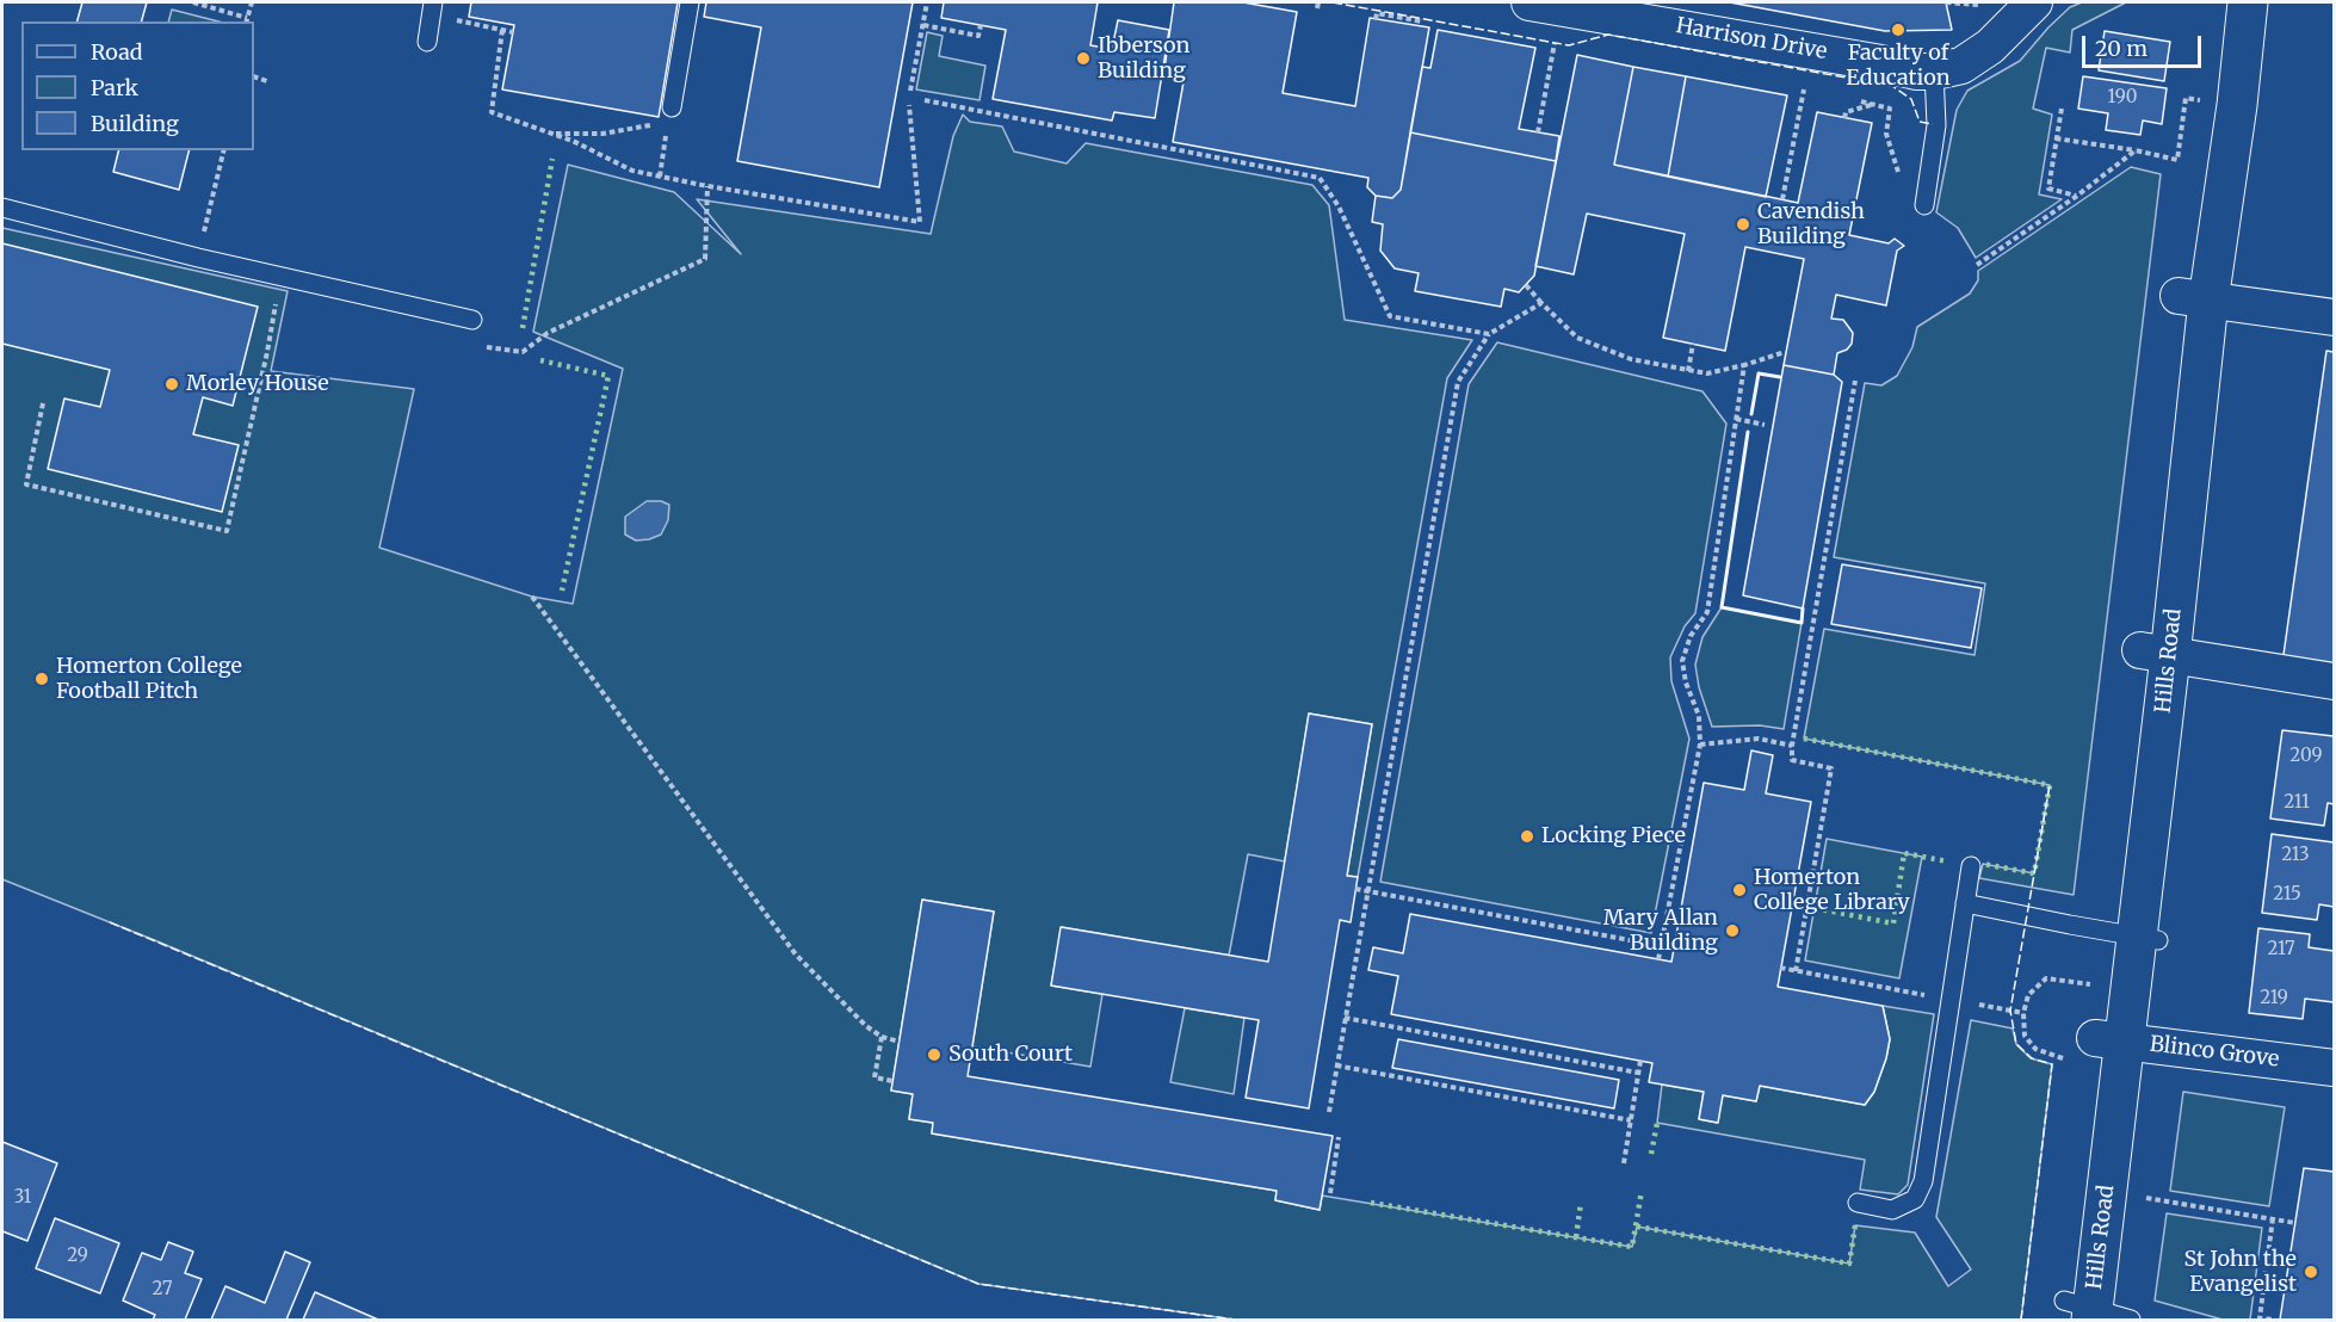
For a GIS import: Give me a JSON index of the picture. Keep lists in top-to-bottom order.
{
  "streets": {
    "main road": ["Hills Road"],
    "street": ["Harrison Drive", "Blinco Grove"]
  },
  "crossings": [
    ["Hills Road", "Blinco Grove"]
  ],
  "places": [
    "Faculty of Education",
    "Ibberson Building",
    "Cavendish Building",
    "Morley House",
    "Homerton College Football Pitch",
    "Locking Piece",
    "Homerton College Library",
    "Mary Allan Building",
    "South Court",
    "St John the Evangelist"
  ],
  "house_numbers": [
    "190",
    "209",
    "211",
    "213",
    "215",
    "217",
    "219",
    "31",
    "29",
    "27"
  ],
  "legend": ["Road", "Park", "Building"],
  "scale_bar": "20 m"
}
